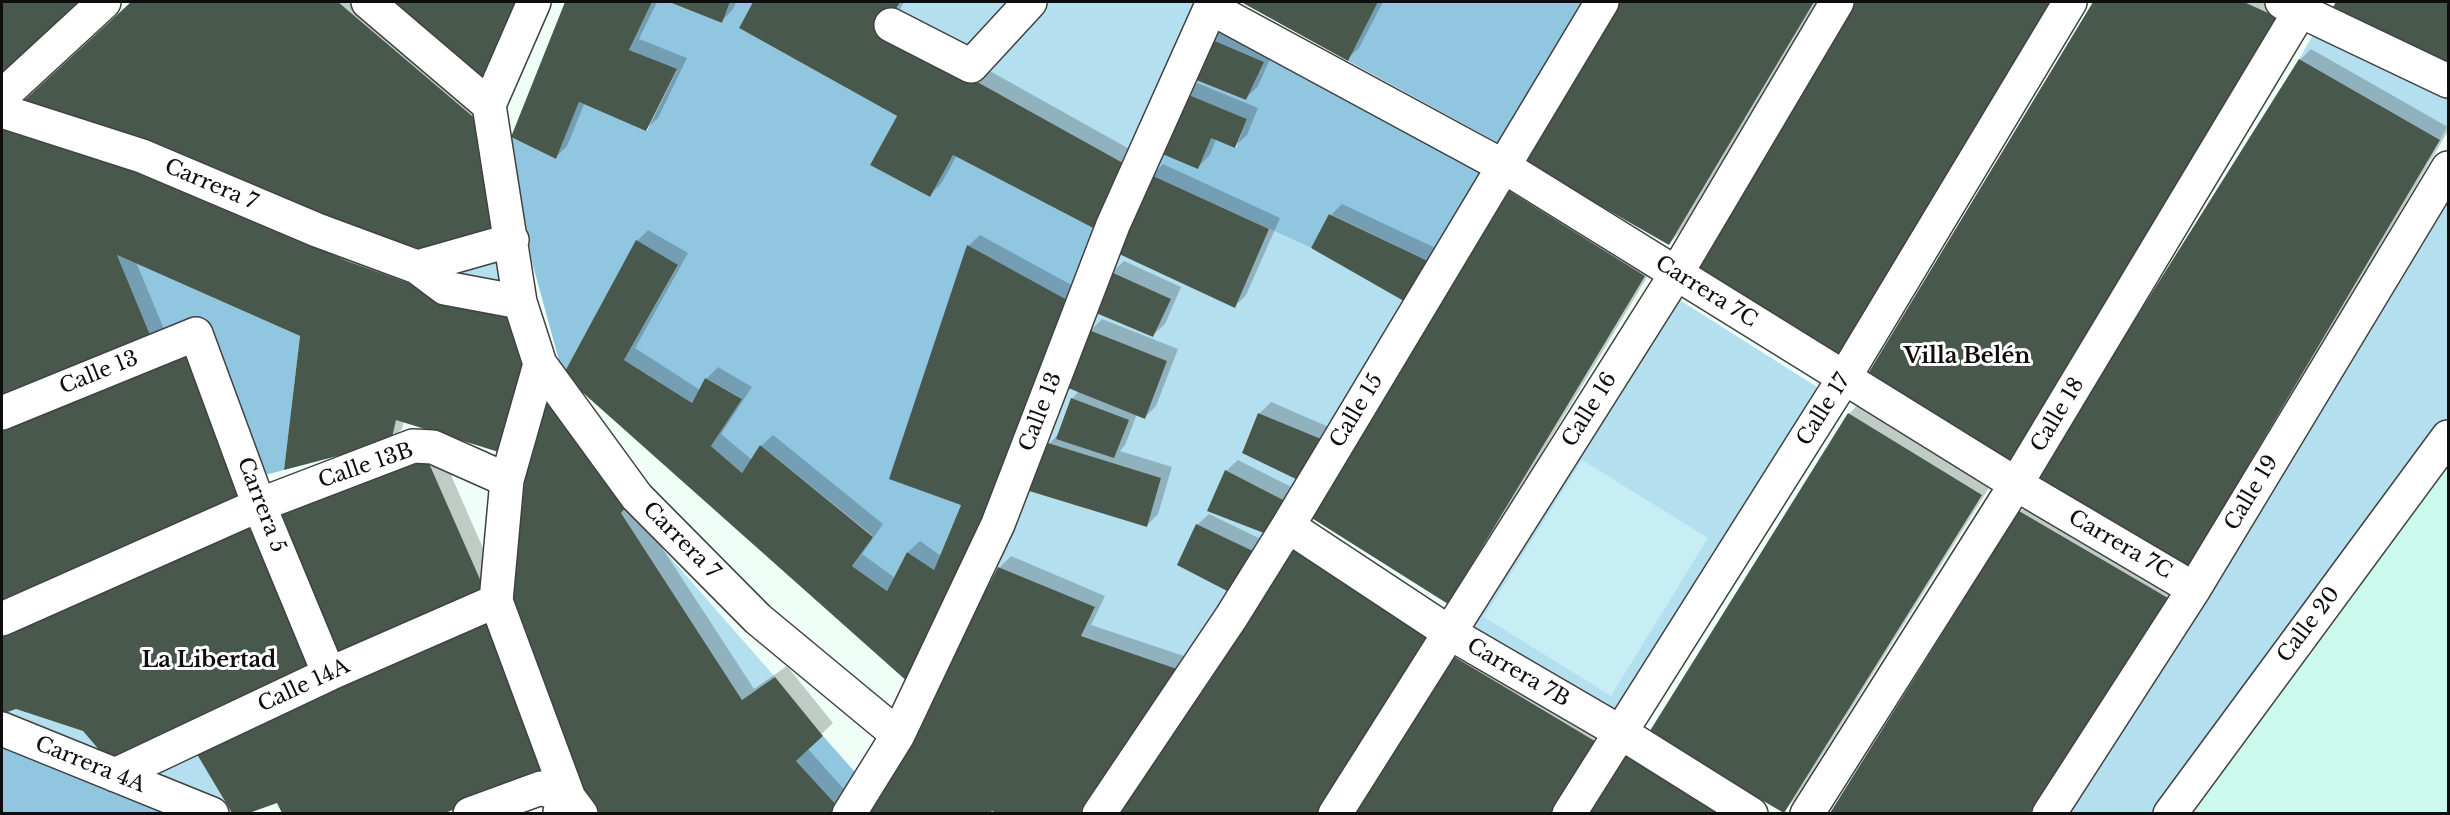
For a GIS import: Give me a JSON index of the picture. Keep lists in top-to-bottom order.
{
  "streets": {
    "street": [
      "Carrera 7",
      "Carrera 7C",
      "Calle 13",
      "Calle 16",
      "Calle 17",
      "Calle 15",
      "Calle 18",
      "Calle 13B",
      "Calle 19",
      "Carrera 5",
      "Calle 20",
      "Carrera 7B",
      "Calle 14A",
      "Carrera 4A"
    ]
  },
  "crossings": [
    ["Carrera 7", "Calle 13"],
    ["Carrera 7C", "Calle 13"],
    ["Carrera 7C", "Calle 16"],
    ["Carrera 7C", "Calle 17"],
    ["Carrera 7C", "Calle 15"],
    ["Carrera 7C", "Calle 18"],
    ["Carrera 7C", "Calle 19"],
    ["Calle 13", "Carrera 5"],
    ["Calle 16", "Carrera 7B"],
    ["Calle 17", "Carrera 7B"],
    ["Calle 15", "Carrera 7B"],
    ["Calle 13B", "Carrera 5"],
    ["Carrera 5", "Calle 14A"],
    ["Calle 14A", "Carrera 4A"]
  ],
  "districts": ["Villa Belén", "La Libertad"]
}
